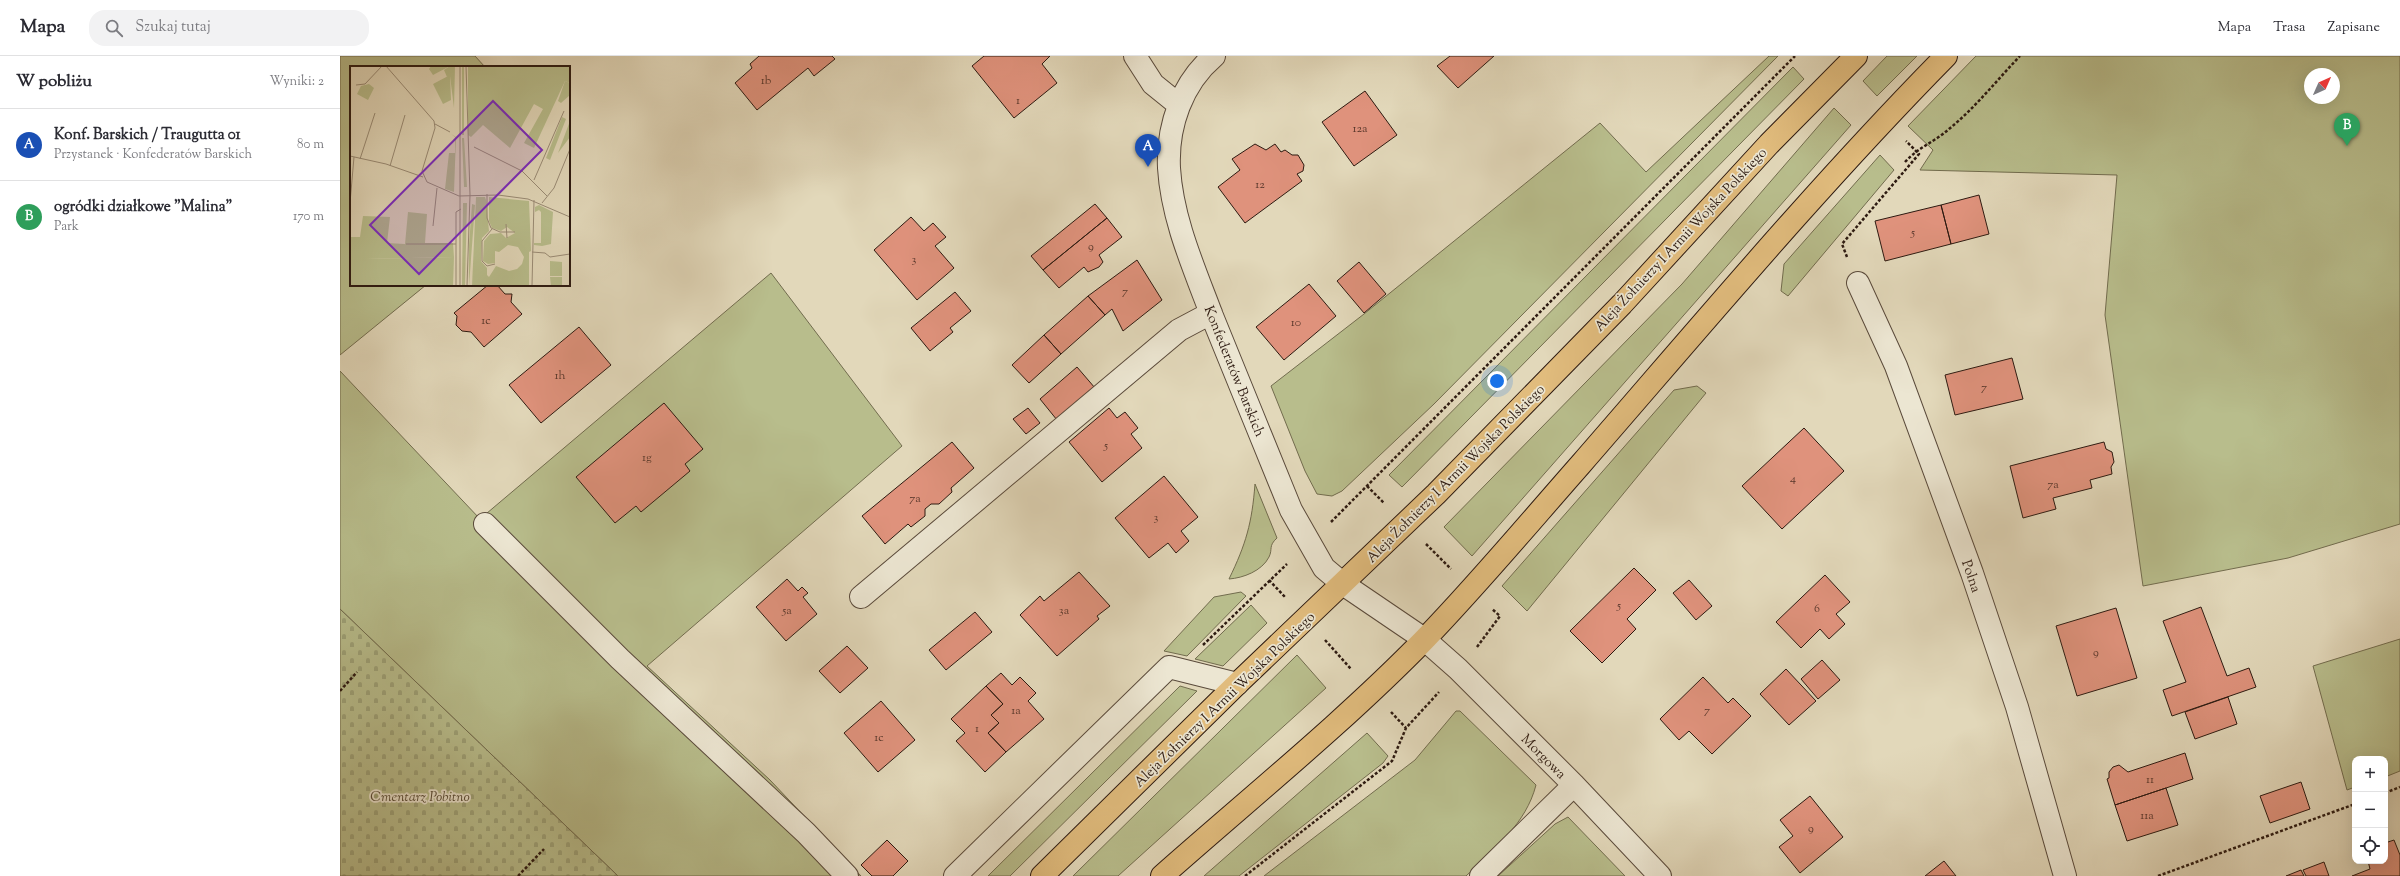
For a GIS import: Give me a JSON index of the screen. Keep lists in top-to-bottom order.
{
  "streets": {
    "main road": ["Aleja Żołnierzy I Armii Wojska Polskiego"],
    "street": ["Konfederatów Barskich", "Polna", "Morgowa"]
  },
  "crossings": [
    ["Aleja Żołnierzy I Armii Wojska Polskiego", "Konfederatów Barskich"],
    ["Konfederatów Barskich", "Morgowa"]
  ],
  "parks": ["Cmentarz Pobitno"],
  "house_numbers": [
    "1b",
    "1",
    "12a",
    "12",
    "5",
    "9",
    "3",
    "7",
    "1c",
    "10",
    "1h",
    "7",
    "5",
    "1g",
    "4",
    "7a",
    "7a",
    "3",
    "5",
    "6",
    "5a",
    "3a",
    "9",
    "1a",
    "7",
    "1",
    "1c",
    "11",
    "11a",
    "9"
  ],
  "north": "top right",
  "page": {
    "header": "Mapa",
    "search": "Szukaj tutaj",
    "nav": ["Mapa", "Trasa", "Zapisane"],
    "heading": ["W pobliżu", "Wyniki: 2"],
    "list": [
      {
        "mark": "A",
        "name": "Konf. Barskich / Traugutta 01",
        "note": "Przystanek · Konfederatów Barskich",
        "value": "80 m"
      },
      {
        "mark": "B",
        "name": "ogródki działkowe \"Malina\"",
        "note": "Park",
        "value": "170 m"
      }
    ],
    "pins": ["B", "A"],
    "map_buttons": ["+", "−"]
  }
}
